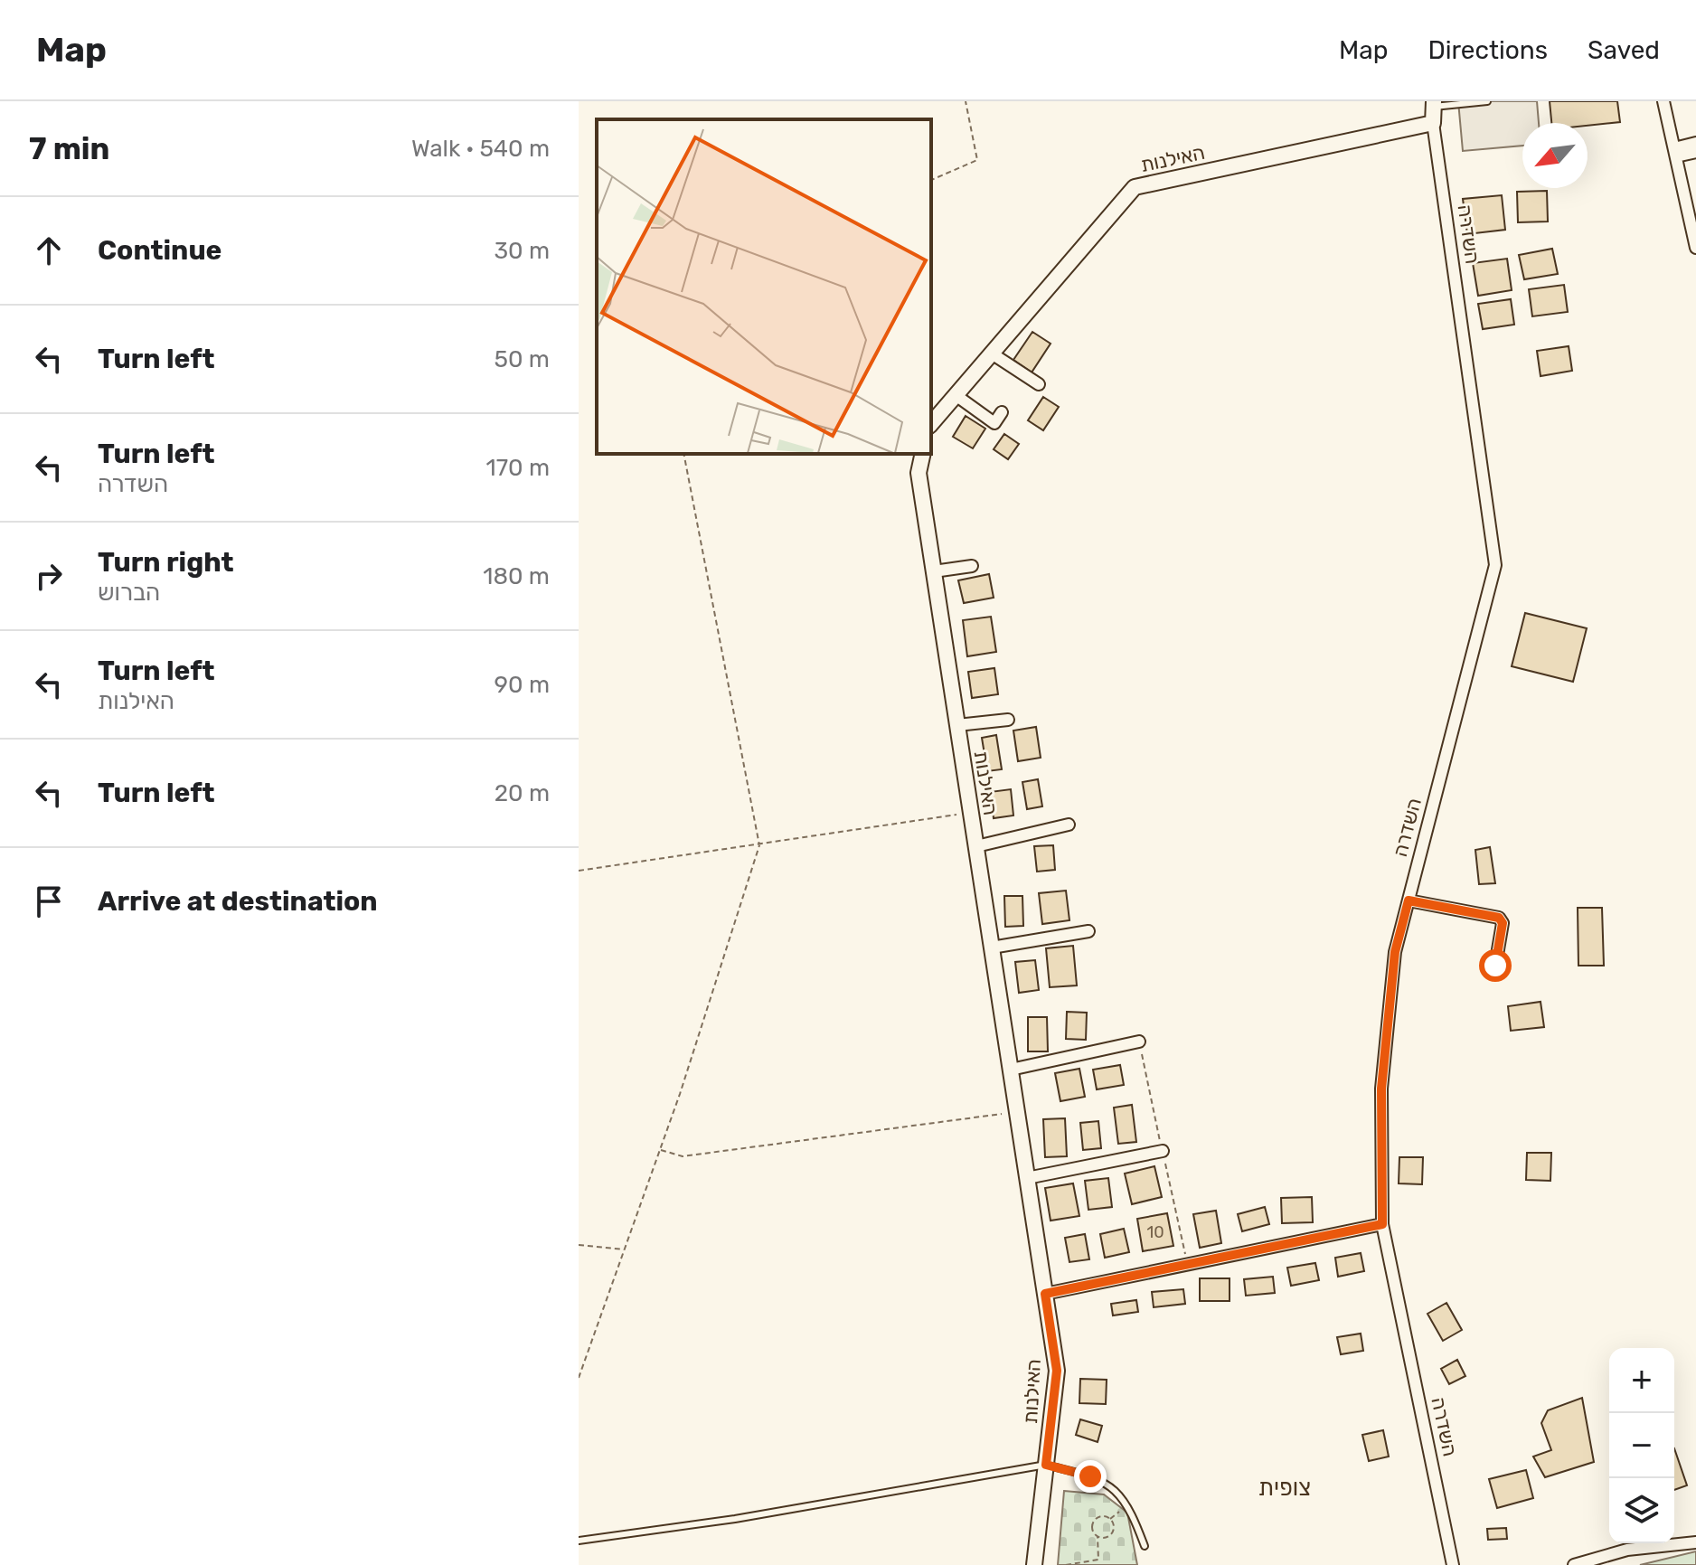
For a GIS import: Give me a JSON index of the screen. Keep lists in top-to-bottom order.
{
  "streets": {
    "street": ["האילנות", "השדרה"]
  },
  "crossings": [
    ["האילנות", "השדרה"]
  ],
  "districts": ["צופית"],
  "house_numbers": ["10"],
  "north": "bottom left",
  "page": {
    "header": "Map",
    "nav": ["Map", "Directions", "Saved"],
    "heading": ["7 min", "Walk · 540 m"],
    "list": [
      ["Continue", "30 m"],
      ["Turn left", "50 m"],
      ["Turn left", "השדרה", "170 m"],
      ["Turn right", "הברוש", "180 m"],
      ["Turn left", "האילנות", "90 m"],
      ["Turn left", "20 m"],
      "Arrive at destination"
    ],
    "map_buttons": ["+", "−"]
  }
}
